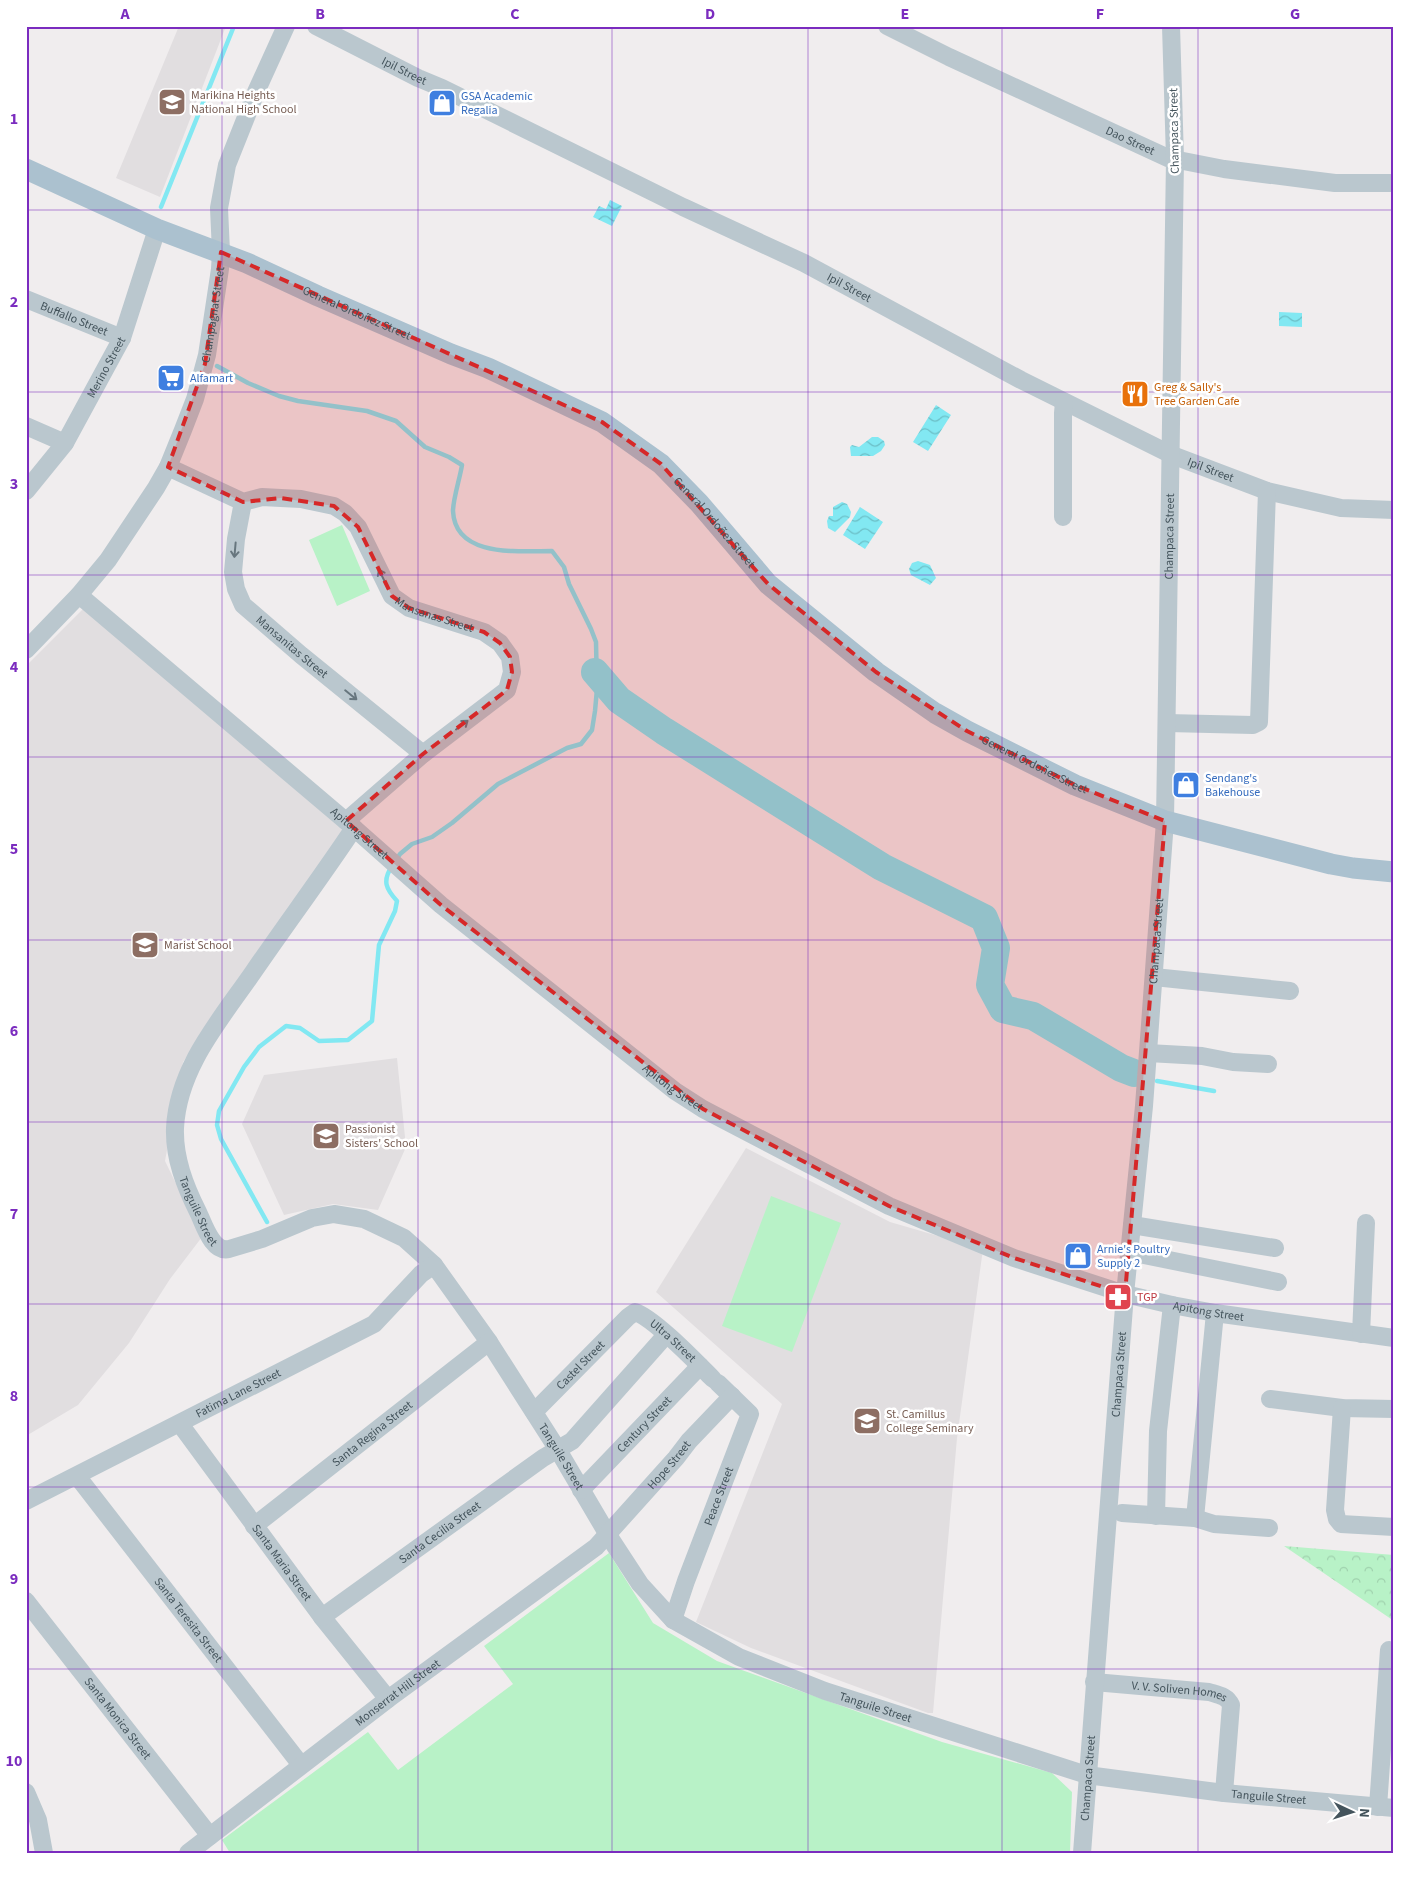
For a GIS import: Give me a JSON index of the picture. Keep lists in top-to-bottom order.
{
  "streets": {
    "main road": ["General Ordoñez Street"],
    "street": [
      "Ipil Street",
      "Champaca Street",
      "Dao Street",
      "Champagnat Street",
      "Buffallo Street",
      "Merino Street",
      "Mansanas Street",
      "Mansanitas Street",
      "Apitong Street",
      "Tanguile Street",
      "Ultra Street",
      "Castel Street",
      "Fatima Lane Street",
      "Century Street",
      "Santa Regina Street",
      "Hope Street",
      "Peace Street",
      "Santa Cecilia Street",
      "Santa Maria Street",
      "Santa Teresita Street",
      "Monserrat Hill Street",
      "V. V. Soliven Homes",
      "Santa Monica Street"
    ]
  },
  "crossings": [
    ["Ipil Street", "Champaca Street"],
    ["Champaca Street", "Dao Street"],
    ["Champaca Street", "General Ordoñez Street"],
    ["Champaca Street", "Apitong Street"],
    ["Champaca Street", "Tanguile Street"],
    ["Champaca Street", "V. V. Soliven Homes"],
    ["General Ordoñez Street", "Champagnat Street"],
    ["General Ordoñez Street", "Merino Street"],
    ["Champagnat Street", "Apitong Street"],
    ["Buffallo Street", "Merino Street"],
    ["Mansanas Street", "Mansanitas Street"],
    ["Mansanas Street", "Apitong Street"],
    ["Mansanas Street", "Tanguile Street"],
    ["Apitong Street", "Tanguile Street"],
    ["Tanguile Street", "Castel Street"],
    ["Tanguile Street", "Fatima Lane Street"],
    ["Tanguile Street", "Century Street"],
    ["Tanguile Street", "Santa Regina Street"],
    ["Tanguile Street", "Hope Street"],
    ["Tanguile Street", "Peace Street"],
    ["Tanguile Street", "Santa Cecilia Street"],
    ["Tanguile Street", "Monserrat Hill Street"],
    ["Tanguile Street", "V. V. Soliven Homes"],
    ["Ultra Street", "Castel Street"],
    ["Ultra Street", "Century Street"],
    ["Ultra Street", "Peace Street"],
    ["Ultra Street", "Santa Cecilia Street"],
    ["Fatima Lane Street", "Santa Maria Street"],
    ["Fatima Lane Street", "Santa Teresita Street"],
    ["Santa Regina Street", "Santa Maria Street"],
    ["Hope Street", "Peace Street"],
    ["Hope Street", "Monserrat Hill Street"],
    ["Santa Cecilia Street", "Santa Maria Street"],
    ["Santa Maria Street", "Monserrat Hill Street"],
    ["Santa Teresita Street", "Monserrat Hill Street"],
    ["Monserrat Hill Street", "Santa Monica Street"]
  ],
  "one_way": ["Mansanitas Street"],
  "places": {
    "school or university": [
      "Marikina Heights National High School",
      "Marist School",
      "Passionist Sisters' School",
      "St. Camillus College Seminary"
    ],
    "shop": ["GSA Academic Regalia", "Sendang's Bakehouse", "Arnie's Poultry Supply 2"],
    "supermarket": ["Alfamart"],
    "restaurant": ["Greg & Sally's Tree Garden Cafe"],
    "pharmacy": ["TGP"]
  },
  "north": "right",
  "grid": {
    "columns": [
      "A",
      "B",
      "C",
      "D",
      "E",
      "F",
      "G"
    ],
    "rows": [
      "1",
      "2",
      "3",
      "4",
      "5",
      "6",
      "7",
      "8",
      "9",
      "10"
    ]
  }
}
